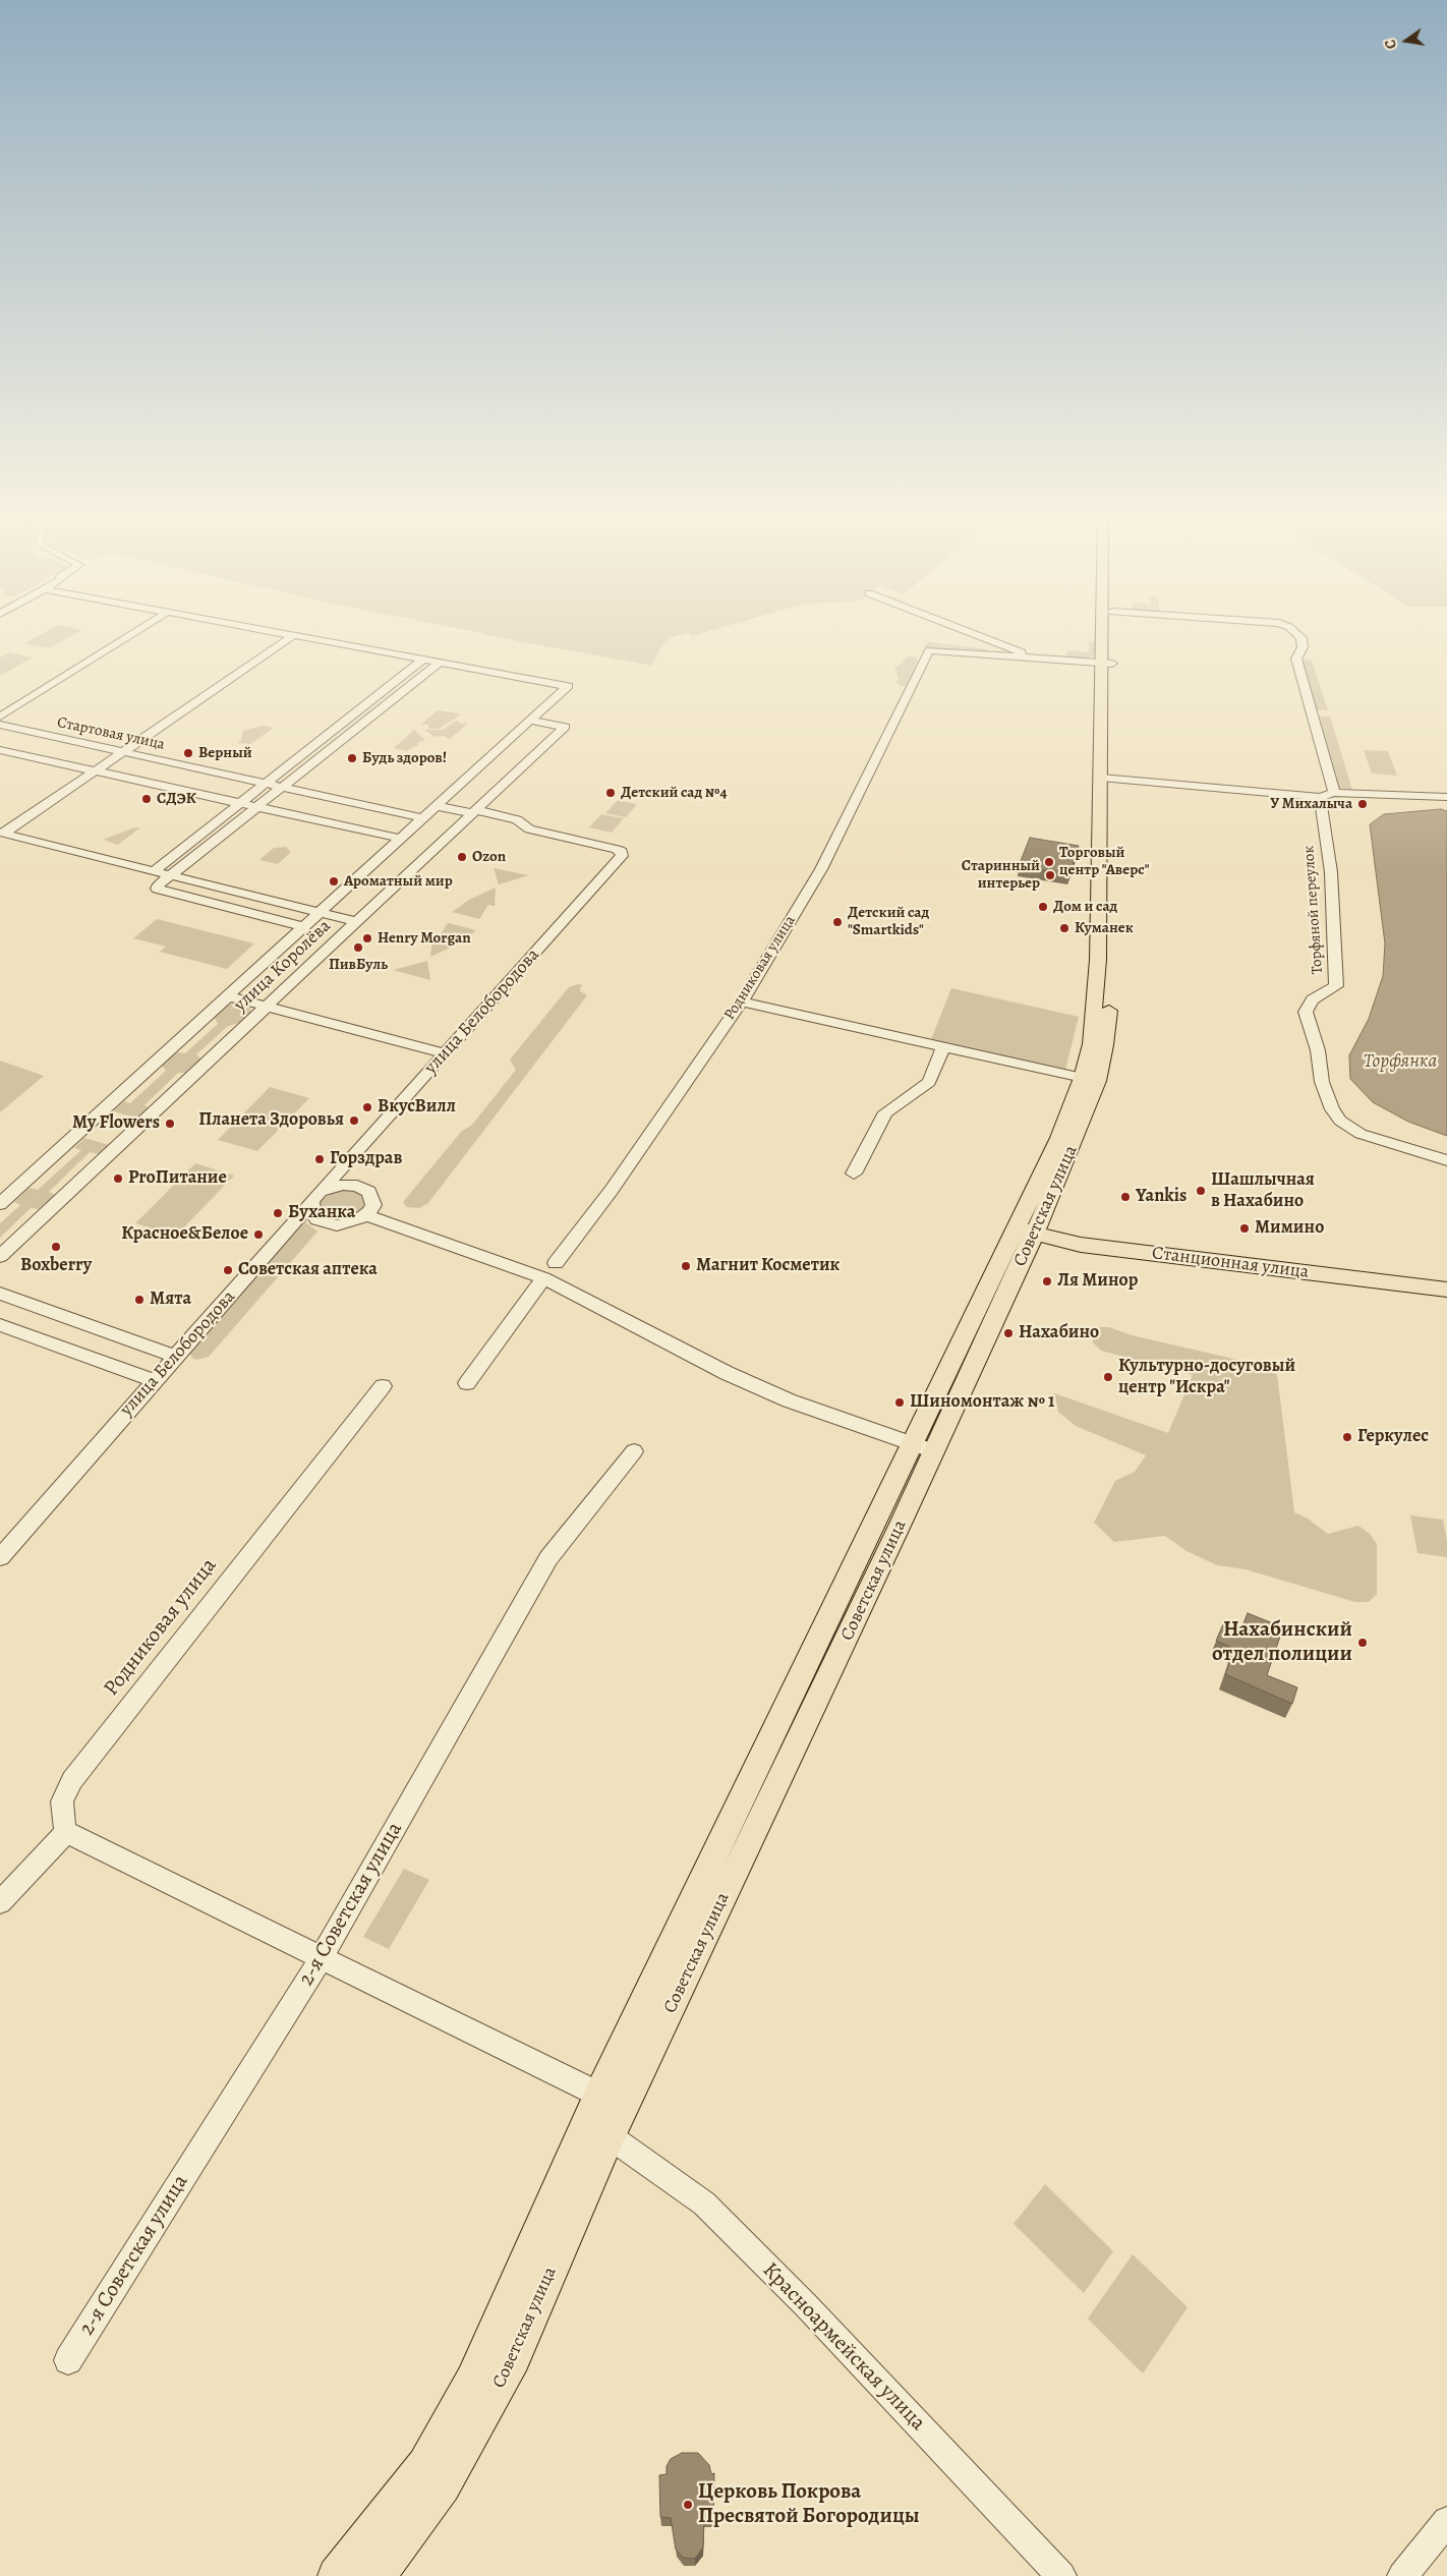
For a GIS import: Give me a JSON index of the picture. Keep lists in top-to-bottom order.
{
  "streets": {
    "main road": ["Советская улица", "Станционная улица"],
    "street": [
      "Стартовая улица",
      "Торфяной переулок",
      "улица Королёва",
      "Родниковая улица",
      "улица Белобородова",
      "2-я Советская улица",
      "Красноармейская улица"
    ]
  },
  "crossings": [
    ["Стартовая улица", "улица Королёва"],
    ["улица Королёва", "улица Белобородова"],
    ["Советская улица", "Станционная улица"],
    ["Советская улица", "Красноармейская улица"]
  ],
  "water": ["Торфянка"],
  "places": [
    "Верный",
    "Будь здоров!",
    "Детский сад №4",
    "СДЭК",
    "У Михалыча",
    "Ozon",
    "Торговый центр \"Аверс\"",
    "Старинный интерьер",
    "Ароматный мир",
    "Дом и сад",
    "Детский сад \"Smartkids\"",
    "Куманек",
    "Henry Morgan",
    "ПивБуль",
    "ВкусВилл",
    "Планета Здоровья",
    "My Flowers",
    "Горздрав",
    "ProПитание",
    "Шашлычная в Нахабино",
    "Yankis",
    "Буханка",
    "Мимино",
    "Красное&Белое",
    "Boxberry",
    "Магнит Косметик",
    "Советская аптека",
    "Ля Минор",
    "Мята",
    "Нахабино",
    "Культурно-досуговый центр \"Искра\"",
    "Шиномонтаж № 1",
    "Геркулес",
    "Нахабинский отдел полиции",
    "Церковь Покрова Пресвятой Богородицы"
  ],
  "north": "left"
}
